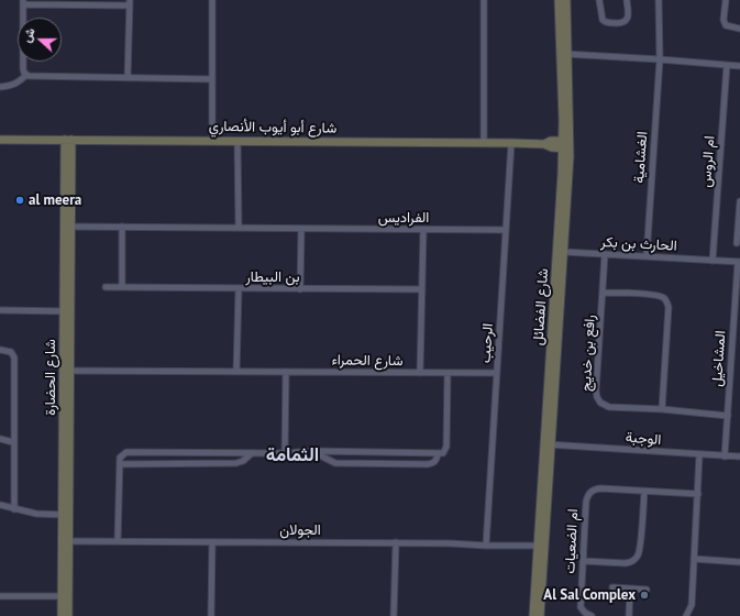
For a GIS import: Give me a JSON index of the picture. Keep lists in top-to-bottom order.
{
  "streets": {
    "street": [
      "شارع أبو أيوب الأنصاري",
      "الغشامية",
      "ام الروس",
      "الفراديس",
      "الحارث بن بكر",
      "بن البيطار",
      "شارع الفضائل",
      "الرحيب",
      "رافع بن خديج",
      "المشاخيل",
      "شارع الحمراء",
      "شارع الحضارة",
      "الوجبة",
      "الجولان",
      "ام الضعيات"
    ]
  },
  "crossings": [
    ["شارع أبو أيوب الأنصاري", "شارع الفضائل"],
    ["شارع أبو أيوب الأنصاري", "الرحيب"],
    ["شارع أبو أيوب الأنصاري", "شارع الحضارة"],
    ["الغشامية", "الحارث بن بكر"],
    ["ام الروس", "الحارث بن بكر"],
    ["الفراديس", "الرحيب"],
    ["الفراديس", "شارع الحضارة"],
    ["الحارث بن بكر", "رافع بن خديج"],
    ["الحارث بن بكر", "المشاخيل"],
    ["شارع الفضائل", "الوجبة"],
    ["شارع الفضائل", "الجولان"],
    ["الرحيب", "شارع الحمراء"],
    ["الرحيب", "الجولان"],
    ["رافع بن خديج", "المشاخيل"],
    ["المشاخيل", "الوجبة"],
    ["شارع الحمراء", "شارع الحضارة"],
    ["شارع الحضارة", "الجولان"]
  ],
  "districts": ["الثمامة"],
  "places": ["al meera", "Al Sal Complex"],
  "north": "left"
}
